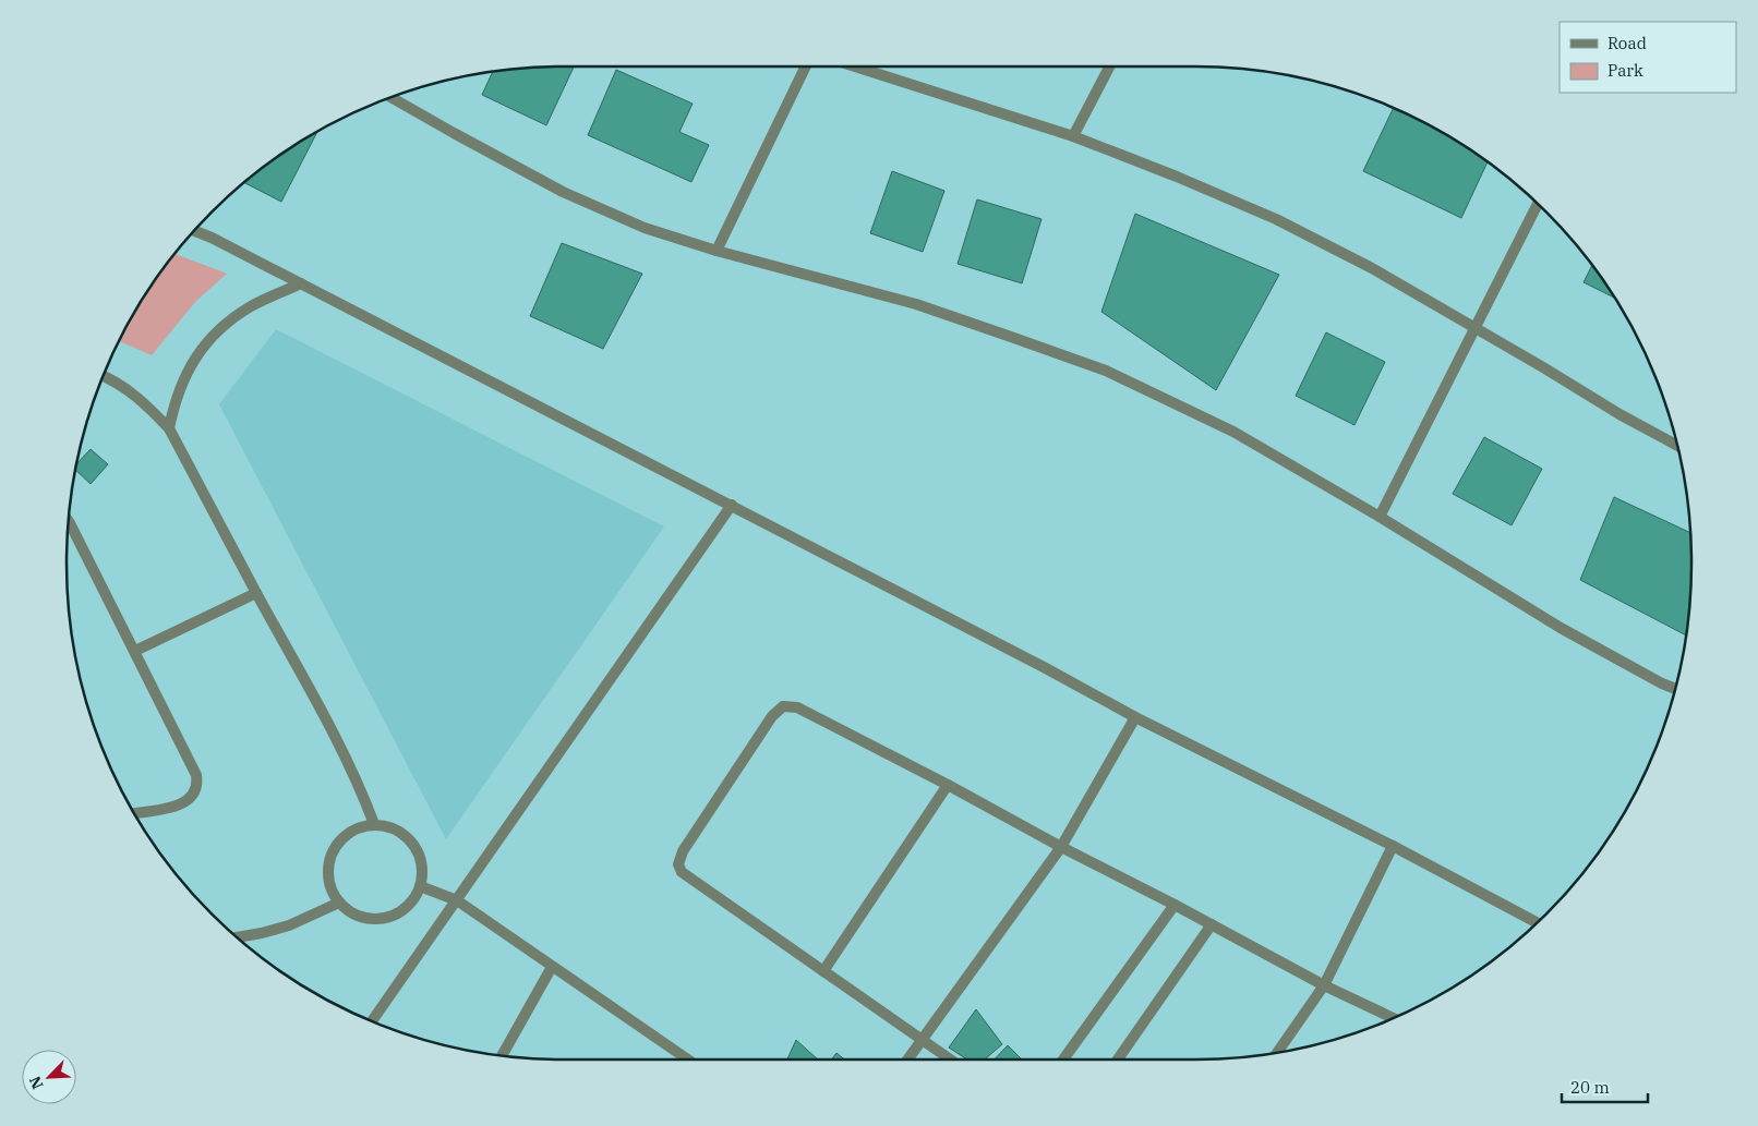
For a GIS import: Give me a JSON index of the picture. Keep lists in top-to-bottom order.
{
  "legend": ["Road", "Park"],
  "scale_bar": "20 m",
  "north": "bottom left"
}
